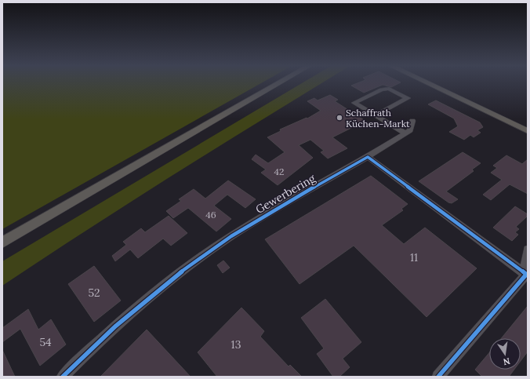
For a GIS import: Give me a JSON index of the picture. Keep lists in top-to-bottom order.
{
  "streets": {
    "street": ["Gewerbering"]
  },
  "places": ["Schaffrath Küchen-Markt"],
  "house_numbers": [
    "42",
    "46",
    "11",
    "52",
    "54",
    "13"
  ],
  "north": "bottom"
}
